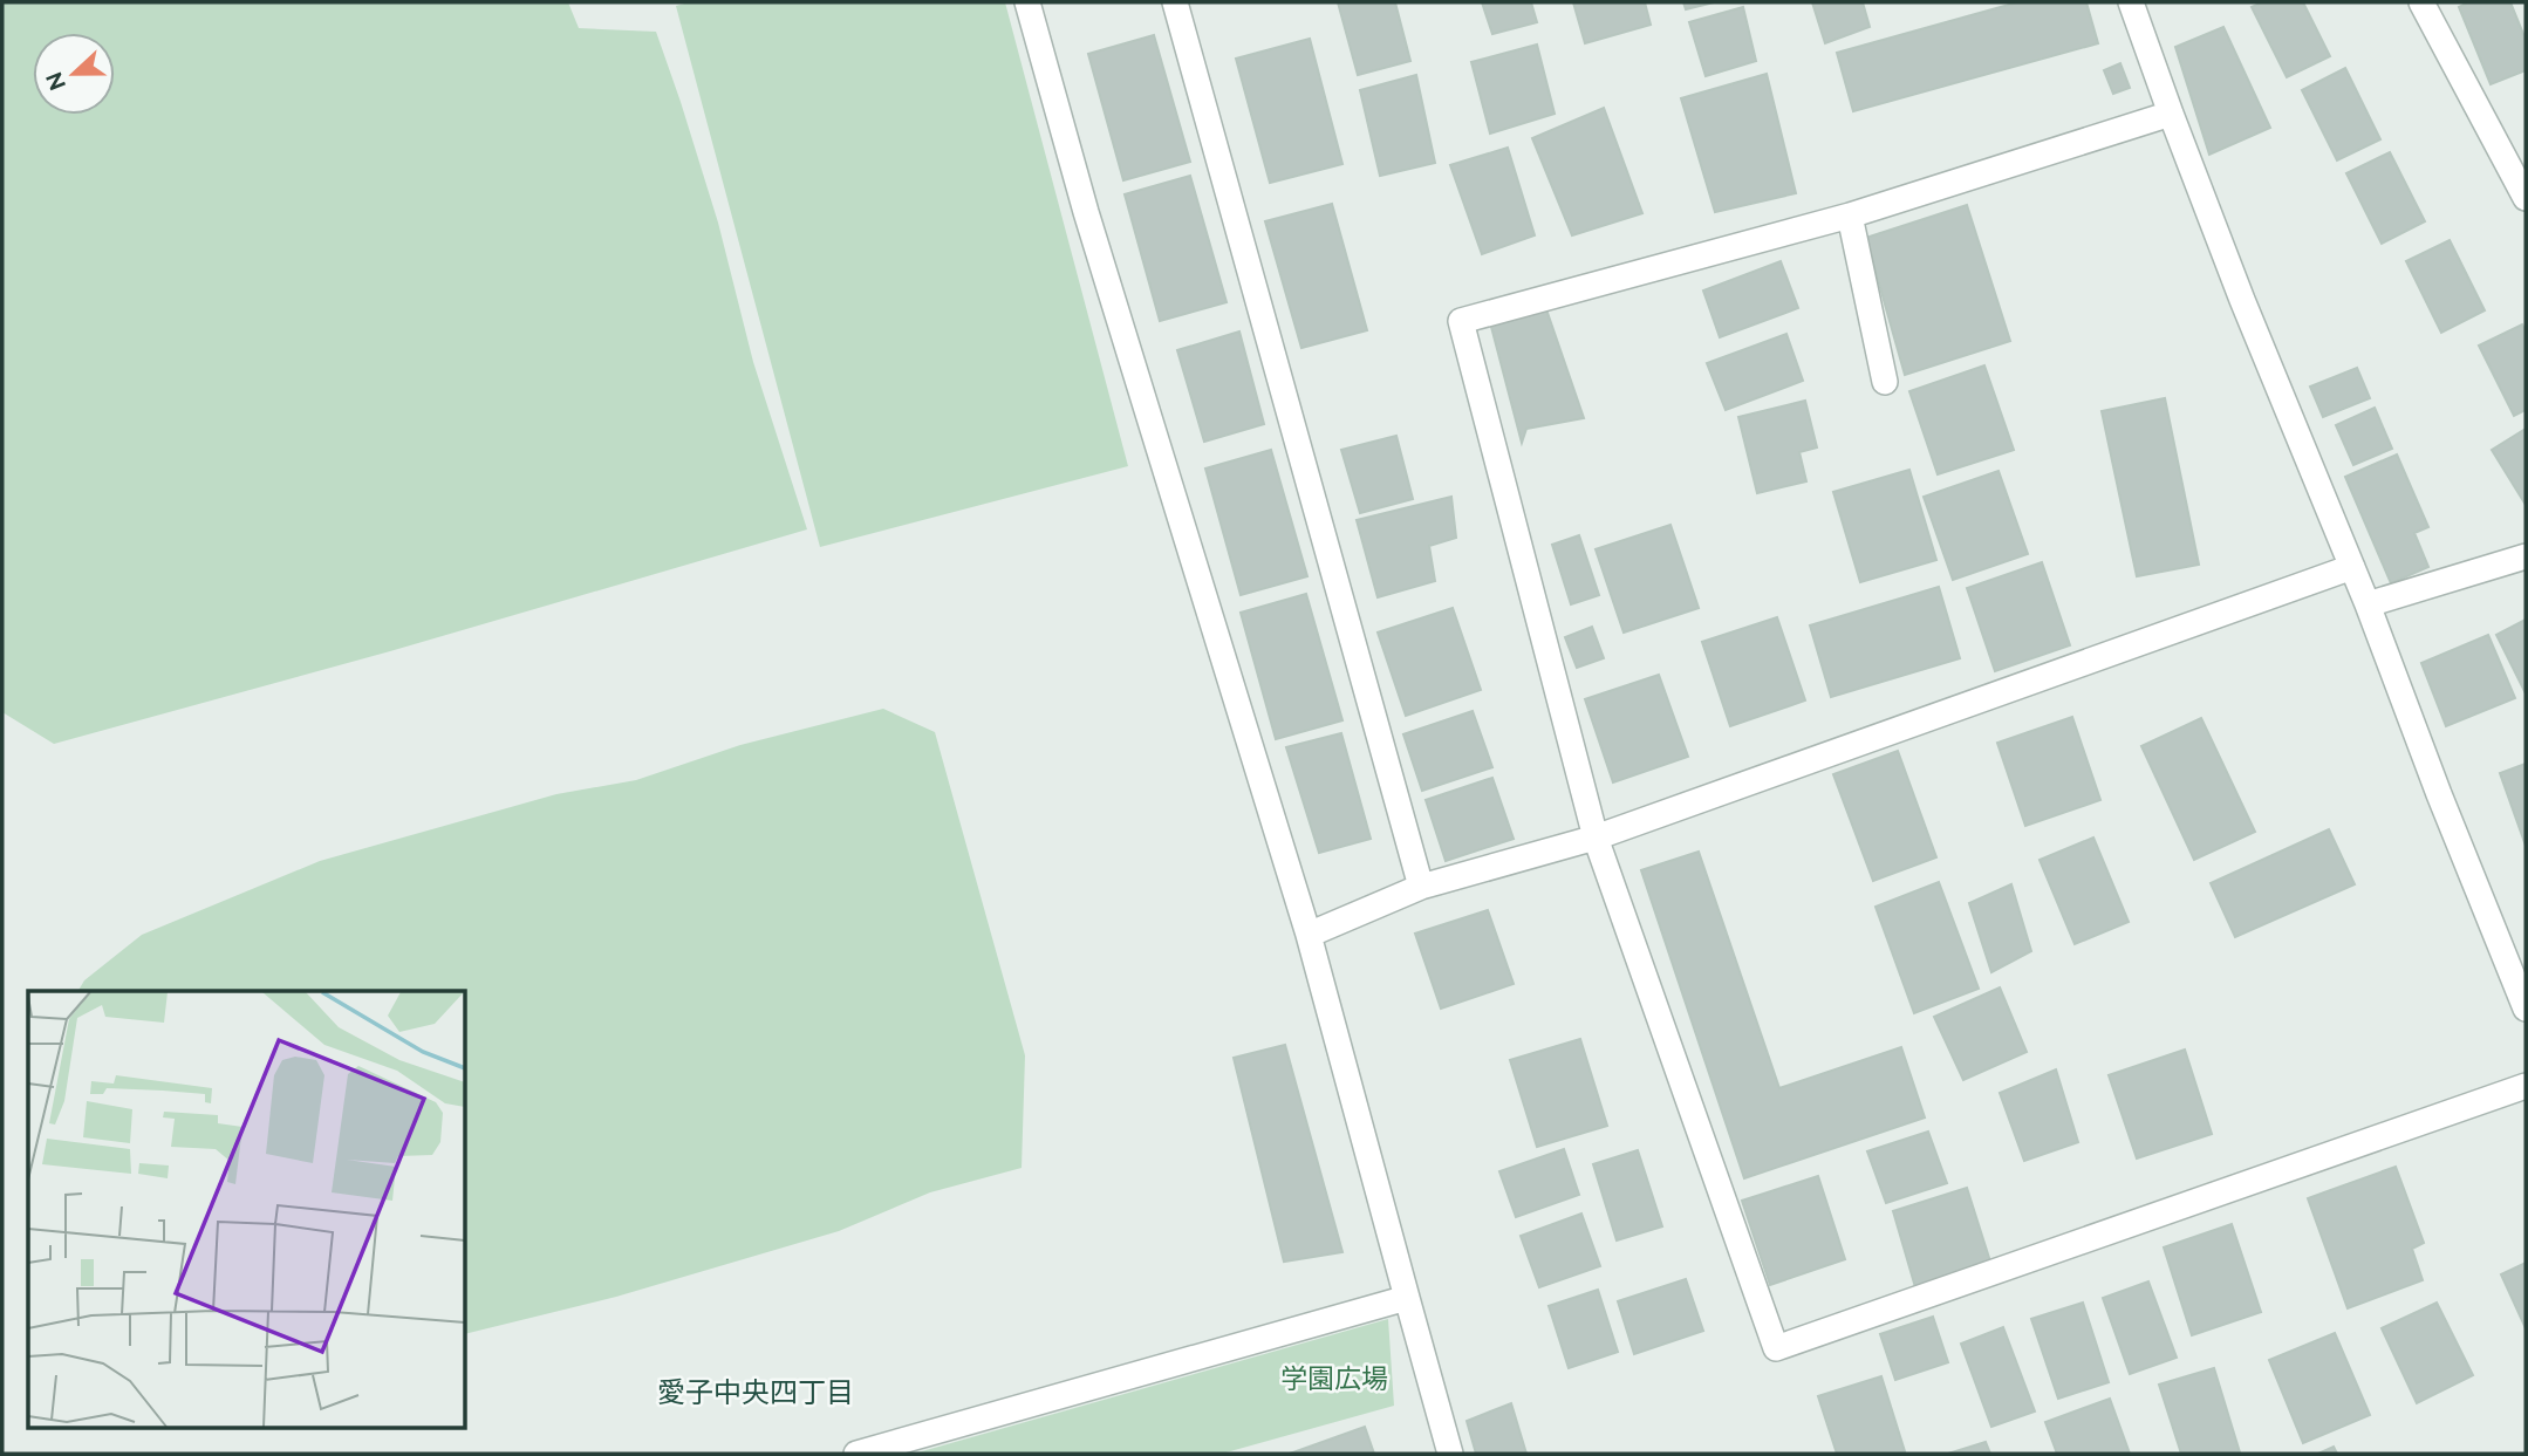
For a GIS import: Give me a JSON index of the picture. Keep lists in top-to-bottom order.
{
  "districts": ["愛子中央四丁目"],
  "parks": ["学園広場"],
  "north": "left"
}
